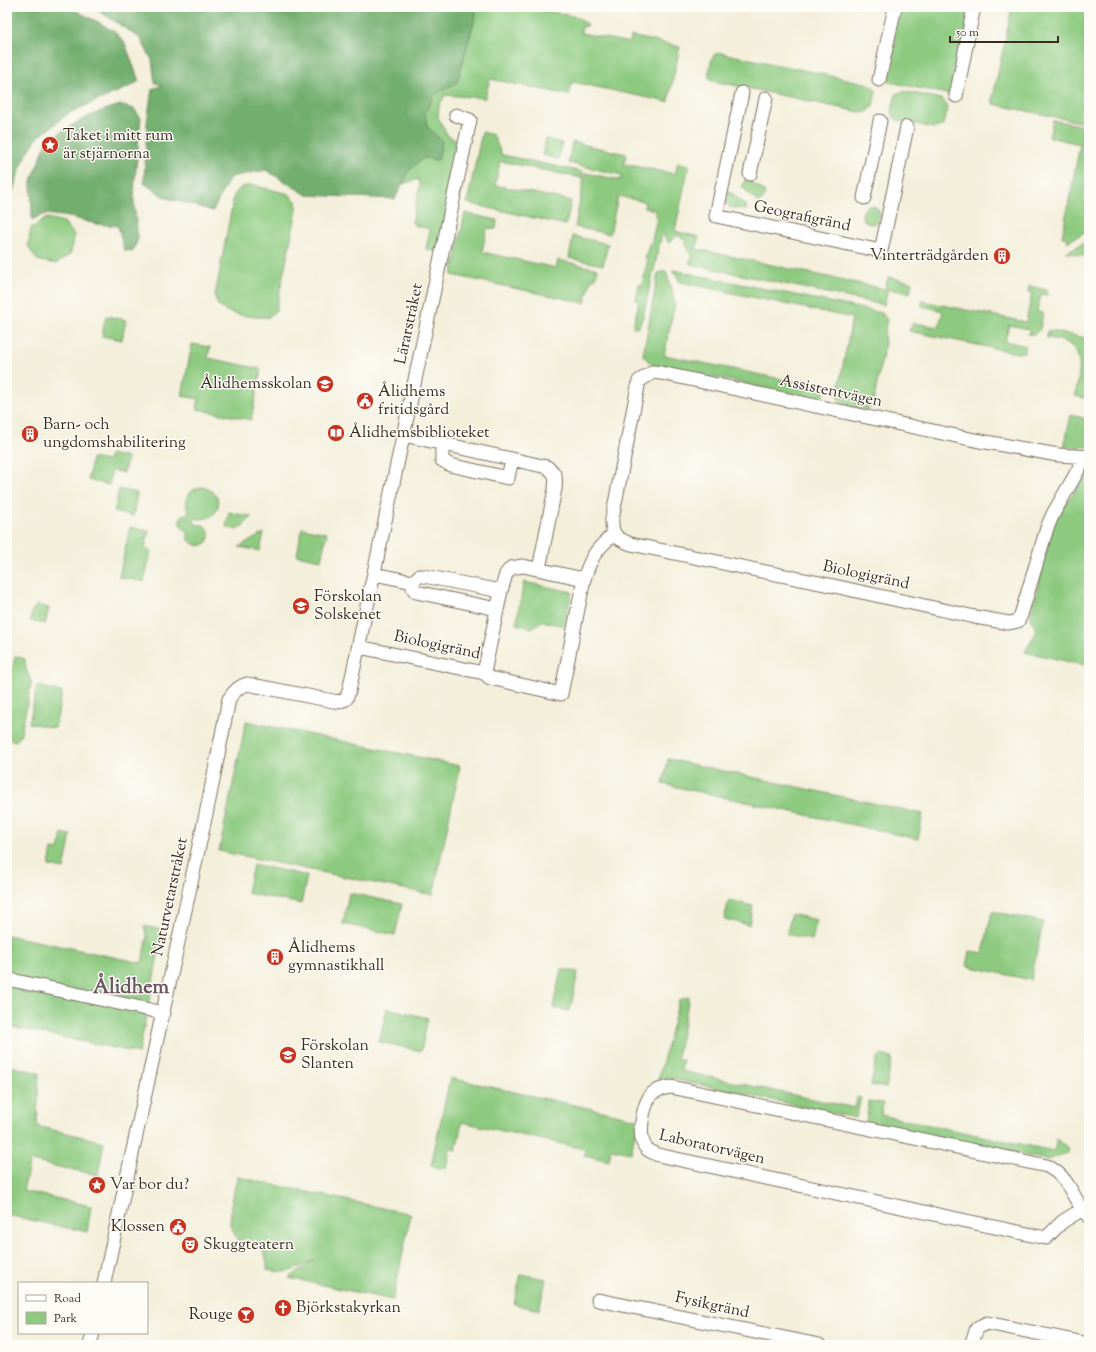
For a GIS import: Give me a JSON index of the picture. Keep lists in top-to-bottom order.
{
  "streets": {
    "street": [
      "Geografigränd",
      "Lärarstråket",
      "Assistentvägen",
      "Biologigränd",
      "Naturvetarstråket",
      "Laboratorvägen",
      "Fysikgränd"
    ]
  },
  "crossings": [
    ["Lärarstråket", "Biologigränd"],
    ["Lärarstråket", "Naturvetarstråket"],
    ["Assistentvägen", "Biologigränd"]
  ],
  "districts": ["Ålidhem"],
  "places": {
    "place": ["Taket i mitt rum är stjärnorna", "Var bor du?"],
    "building": ["Vinterträdgården", "Barn- och ungdomshabilitering", "Ålidhems gymnastikhall"],
    "school or university": ["Ålidhemsskolan", "Förskolan Solskenet", "Förskolan Slanten"],
    "public building": ["Ålidhems fritidsgård", "Klossen"],
    "library": ["Ålidhemsbiblioteket"],
    "theatre": ["Skuggteatern"],
    "church": ["Björkstakyrkan"],
    "bar": ["Rouge"]
  },
  "legend": ["Road", "Park"],
  "scale_bar": "50 m"
}
